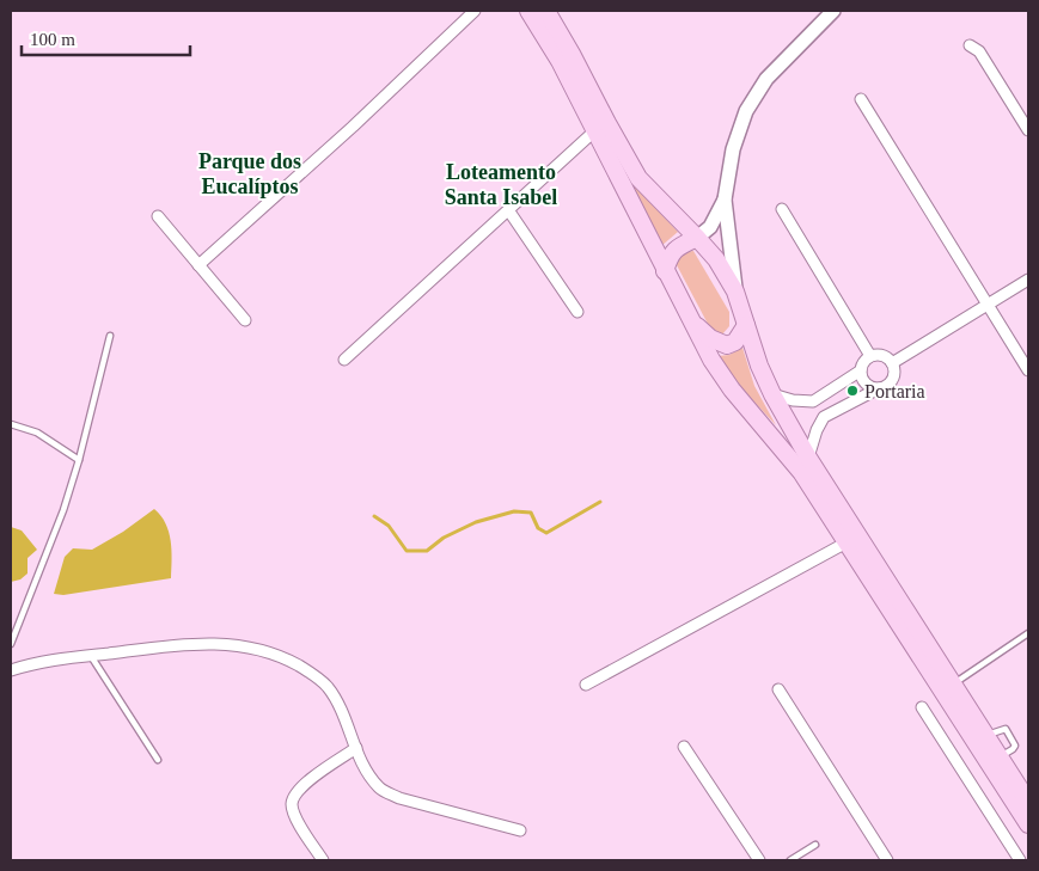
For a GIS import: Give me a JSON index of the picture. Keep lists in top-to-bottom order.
{
  "districts": ["Parque dos Eucalíptos", "Loteamento Santa Isabel"],
  "places": ["Portaria"],
  "scale_bar": "100 m"
}
